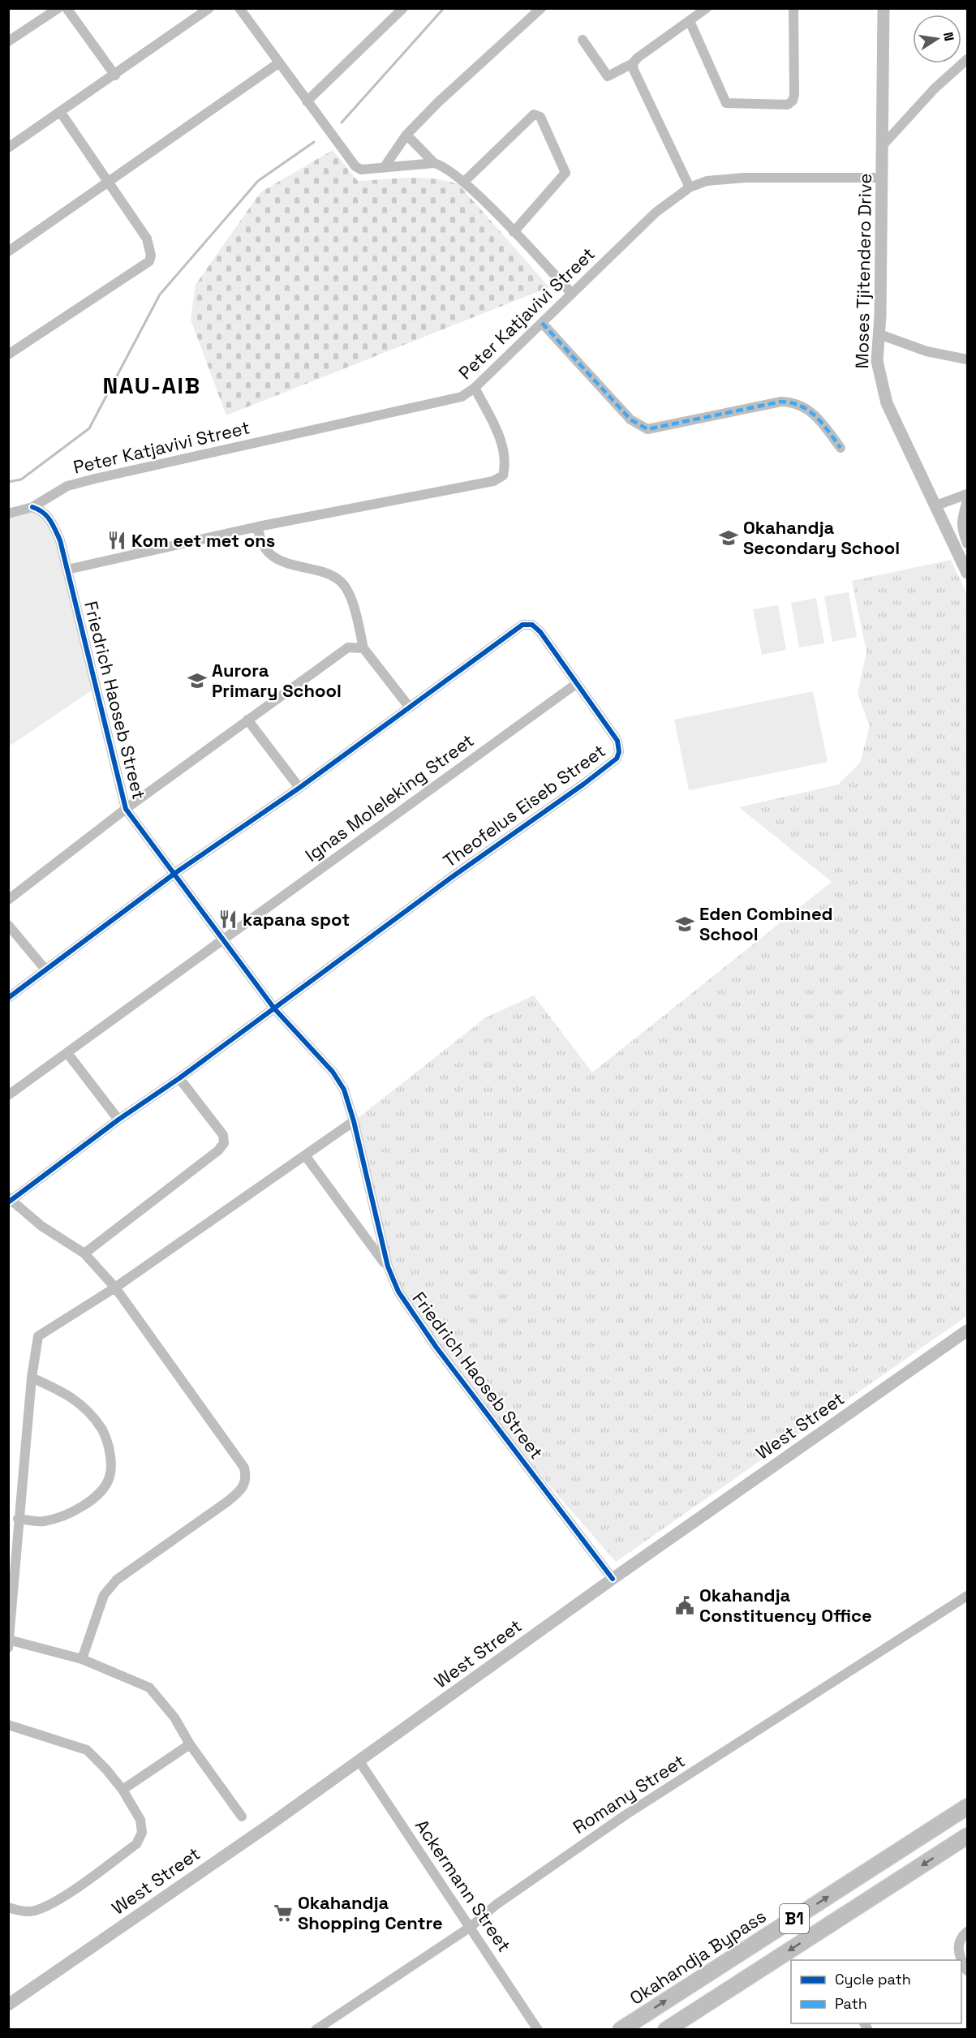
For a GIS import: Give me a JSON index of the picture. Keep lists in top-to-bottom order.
{
  "streets": {
    "highway": ["B1", "Okahandja Bypass"],
    "street": [
      "Moses Tjitendero Drive",
      "Peter Katjavivi Street",
      "Friedrich Haoseb Street",
      "Ignas Moleleking Street",
      "Theofelus Eiseb Street",
      "West Street",
      "Romany Street",
      "Ackermann Street"
    ]
  },
  "crossings": [
    ["Moses Tjitendero Drive", "Peter Katjavivi Street"],
    ["Peter Katjavivi Street", "Friedrich Haoseb Street"],
    ["Friedrich Haoseb Street", "Ignas Moleleking Street"],
    ["Friedrich Haoseb Street", "Theofelus Eiseb Street"],
    ["Friedrich Haoseb Street", "West Street"],
    ["Ignas Moleleking Street", "Theofelus Eiseb Street"],
    ["West Street", "Ackermann Street"],
    ["Romany Street", "Ackermann Street"]
  ],
  "districts": ["NAU-AIB"],
  "places": {
    "school or university": ["Okahandja Secondary School", "Aurora Primary School", "Eden Combined School"],
    "restaurant": ["Kom eet met ons", "kapana spot"],
    "public building": ["Okahandja Constituency Office"],
    "supermarket": ["Okahandja Shopping Centre"]
  },
  "legend": ["Cycle path", "Path"],
  "north": "right"
}
